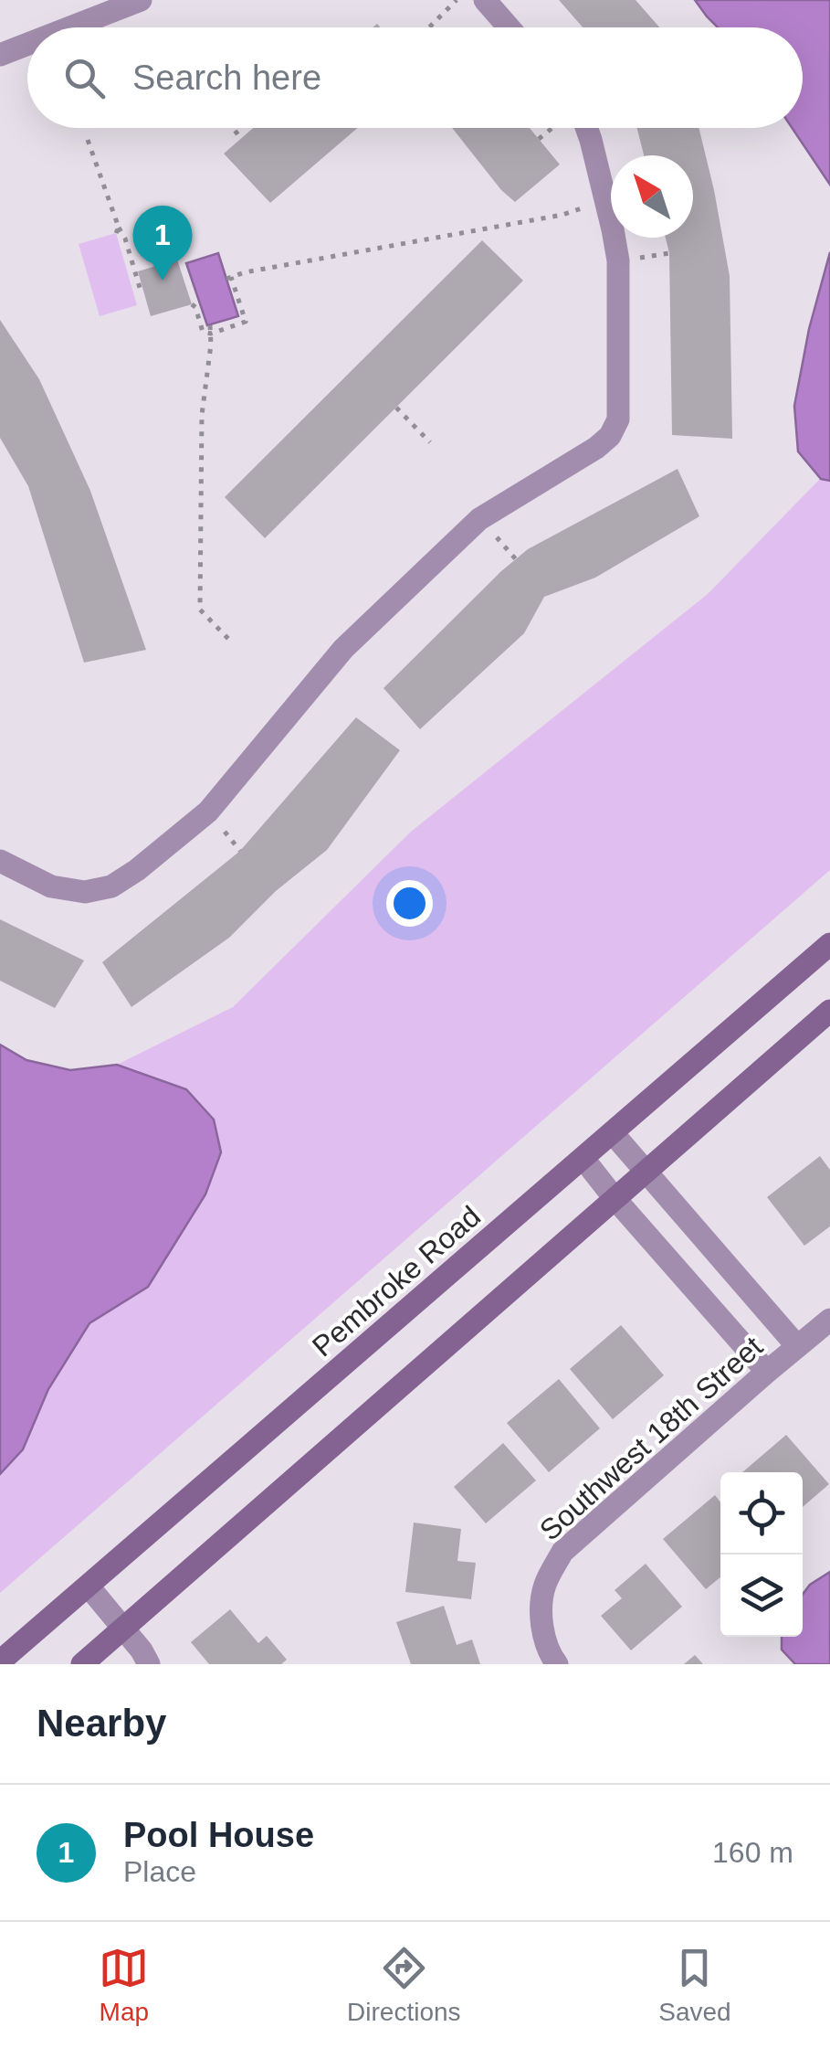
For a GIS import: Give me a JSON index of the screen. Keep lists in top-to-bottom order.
{
  "streets": {
    "main road": ["Pembroke Road"],
    "street": ["Southwest 18th Street"]
  },
  "north": "top left",
  "page": {
    "search": "Search here",
    "pins": "1",
    "heading": "Nearby",
    "list": [
      {
        "mark": "1",
        "name": "Pool House",
        "note": "Place",
        "value": "160 m"
      }
    ],
    "nav": ["Map", "Directions", "Saved"]
  }
}
